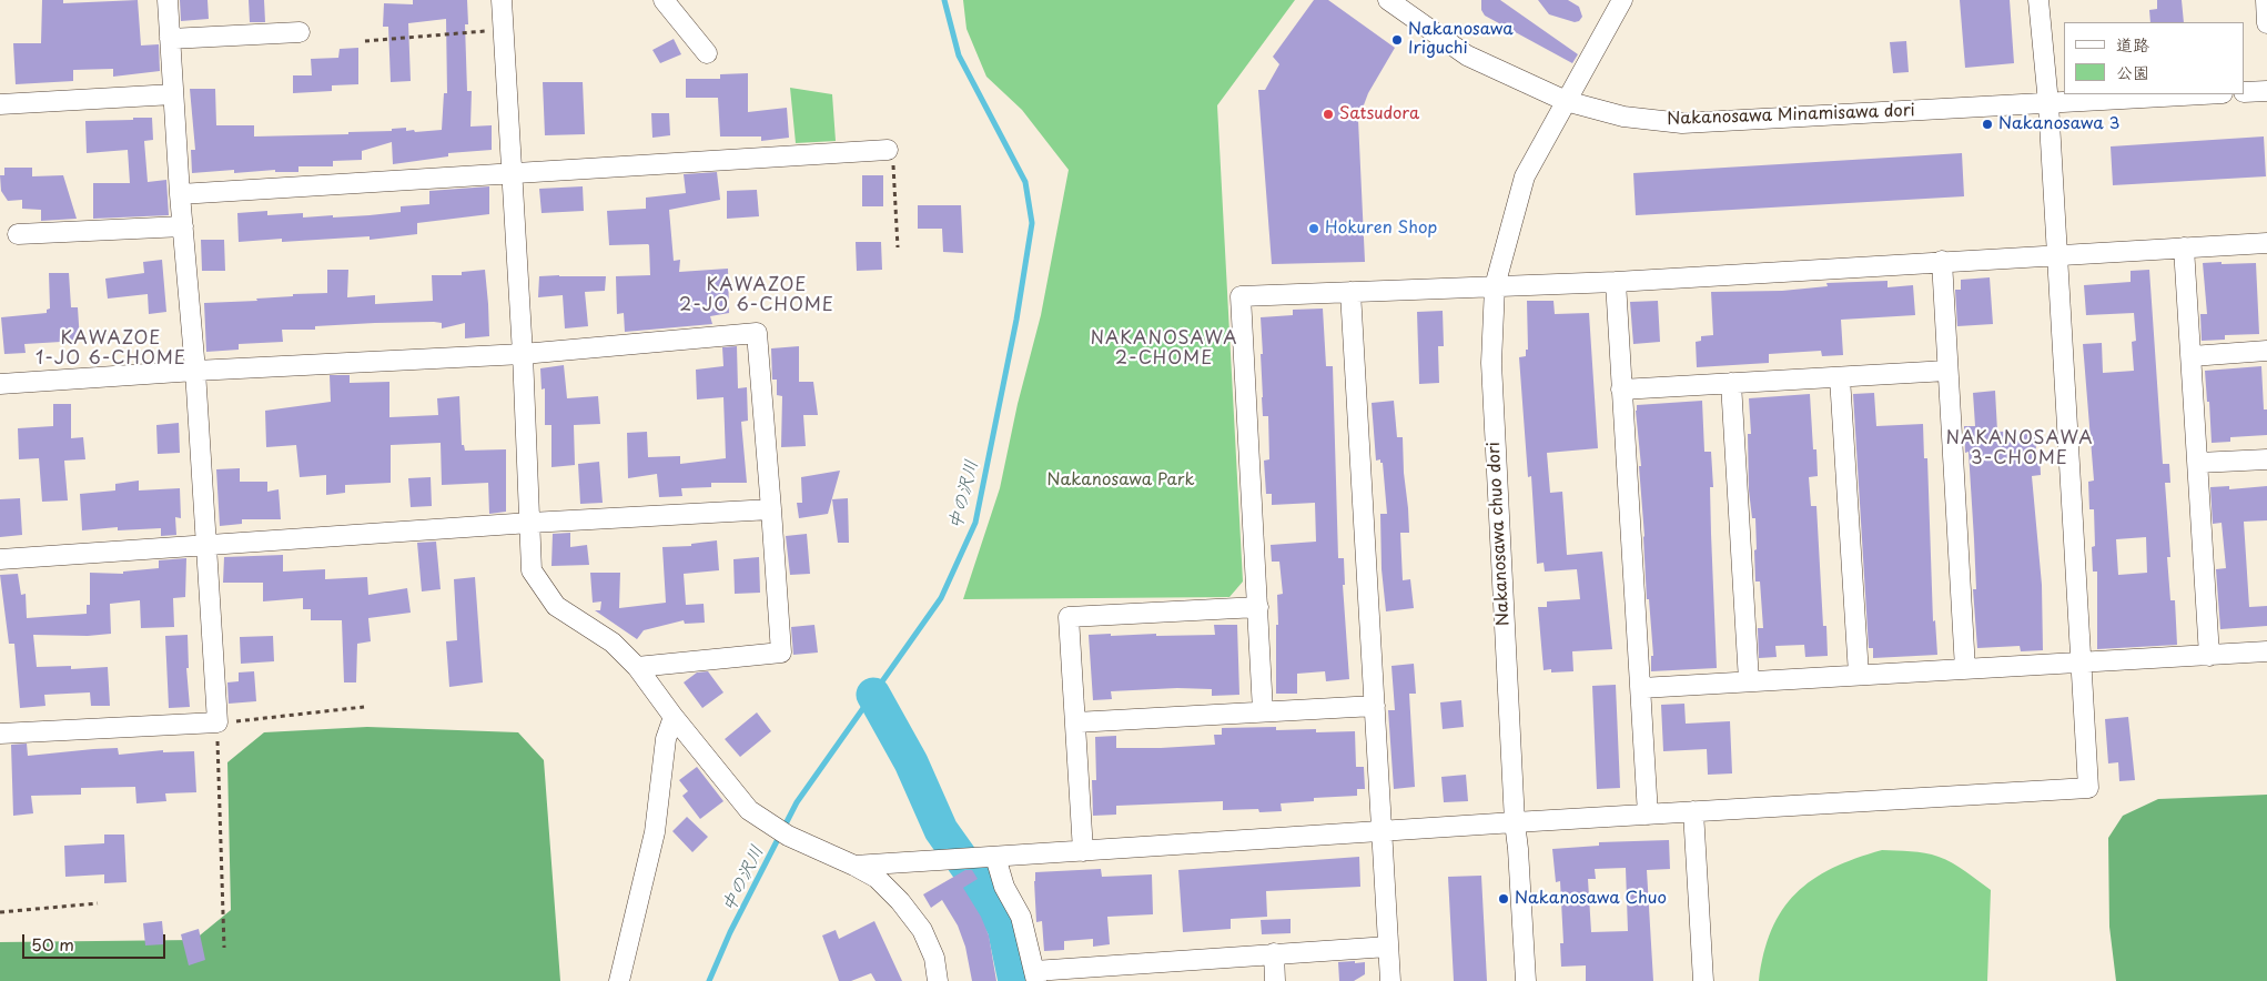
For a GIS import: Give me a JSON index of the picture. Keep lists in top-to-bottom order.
{
  "streets": {
    "street": ["Nakanosawa Minamisawa dori", "Nakanosawa chuo dori"]
  },
  "crossings": [
    ["Nakanosawa Minamisawa dori", "Nakanosawa chuo dori"]
  ],
  "districts": [
    "KAWAZOE 2-JO 6-CHOME",
    "KAWAZOE 1-JO 6-CHOME",
    "NAKANOSAWA 2-CHOME",
    "NAKANOSAWA 3-CHOME"
  ],
  "water": ["中の沢川"],
  "parks": ["Nakanosawa Park"],
  "places": [
    "Nakanosawa Iriguchi",
    "Satsudora",
    "Nakanosawa 3",
    "Hokuren Shop",
    "Nakanosawa Chuo"
  ],
  "legend": ["道路", "公園"],
  "scale_bar": "50 m"
}
